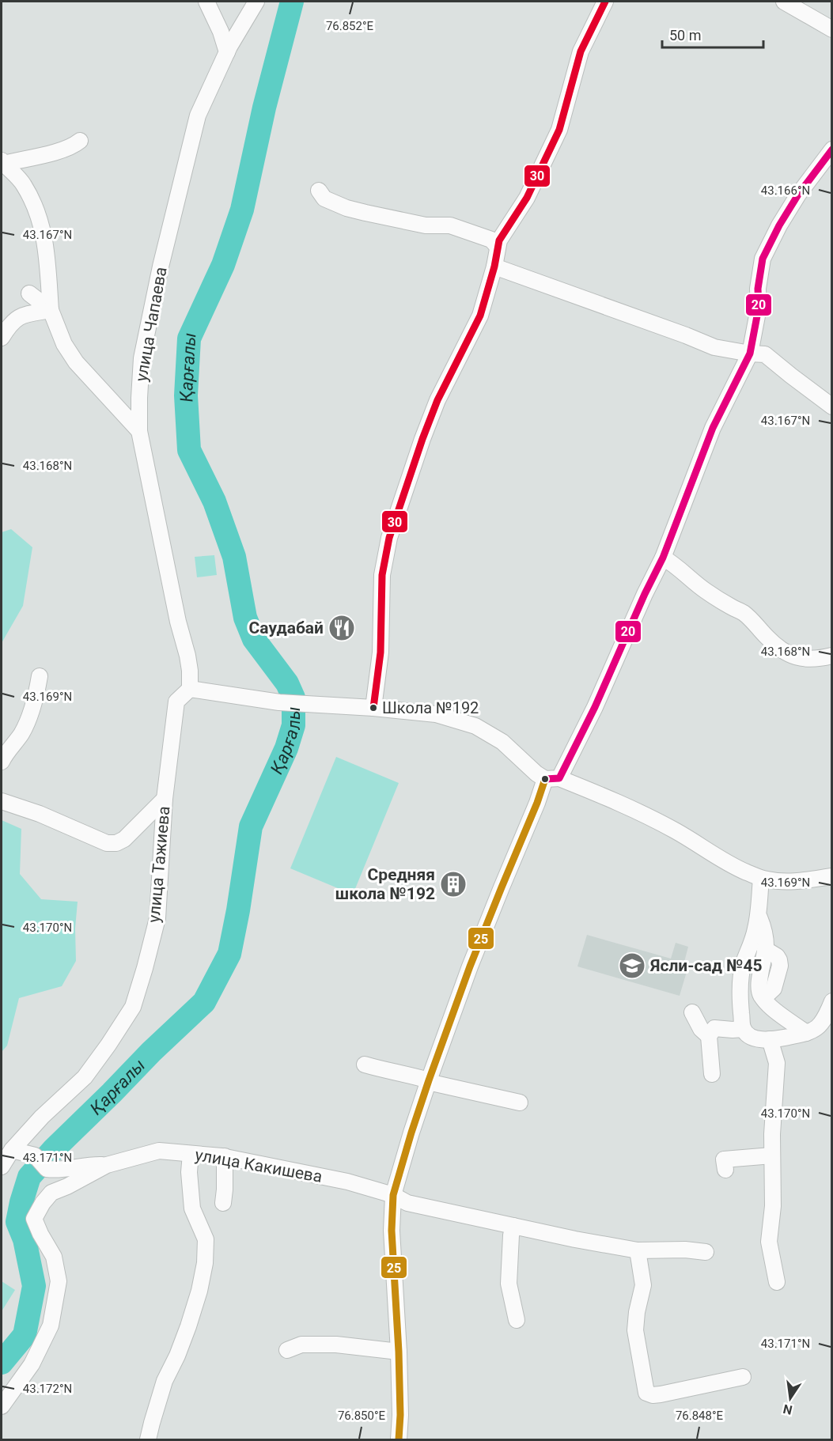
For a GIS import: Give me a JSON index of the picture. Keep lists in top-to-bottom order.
{
  "streets": {
    "street": ["улица Чапаева", "улица Тажиева", "улица Какишева"]
  },
  "crossings": [
    ["улица Чапаева", "улица Тажиева"]
  ],
  "water": ["Қарғалы"],
  "places": {
    "restaurant": ["Саудабай"],
    "other": ["Школа №192"],
    "building": ["Средняя школа №192"],
    "school or university": ["Ясли-сад №45"]
  },
  "lines": ["transit line 30", "transit line 20", "transit line 25"],
  "scale_bar": "50 m",
  "north": "bottom",
  "coordinates": [
    "76.852°E",
    "43.166°N",
    "43.167°N",
    "43.168°N",
    "43.169°N",
    "43.170°N",
    "43.171°N",
    "43.172°N",
    "76.850°E",
    "76.848°E"
  ]
}
